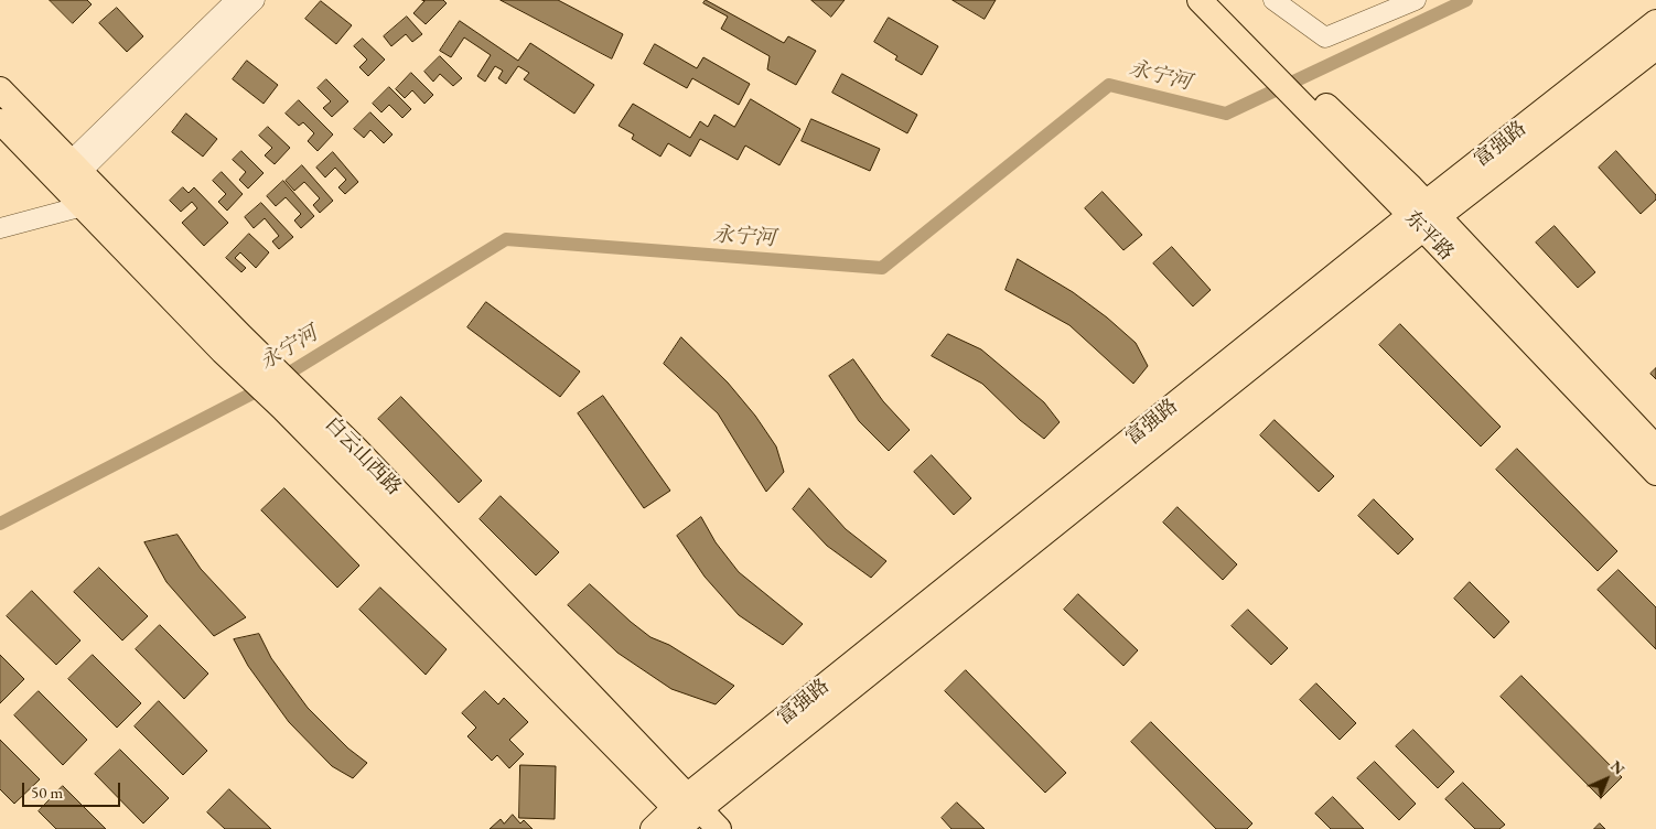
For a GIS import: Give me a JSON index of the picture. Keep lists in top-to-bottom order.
{
  "streets": {
    "main road": ["富强路", "东平路", "白云山西路"]
  },
  "crossings": [
    ["富强路", "东平路"],
    ["富强路", "白云山西路"]
  ],
  "water": ["永宁河"],
  "scale_bar": "50 m",
  "north": "top right"
}
